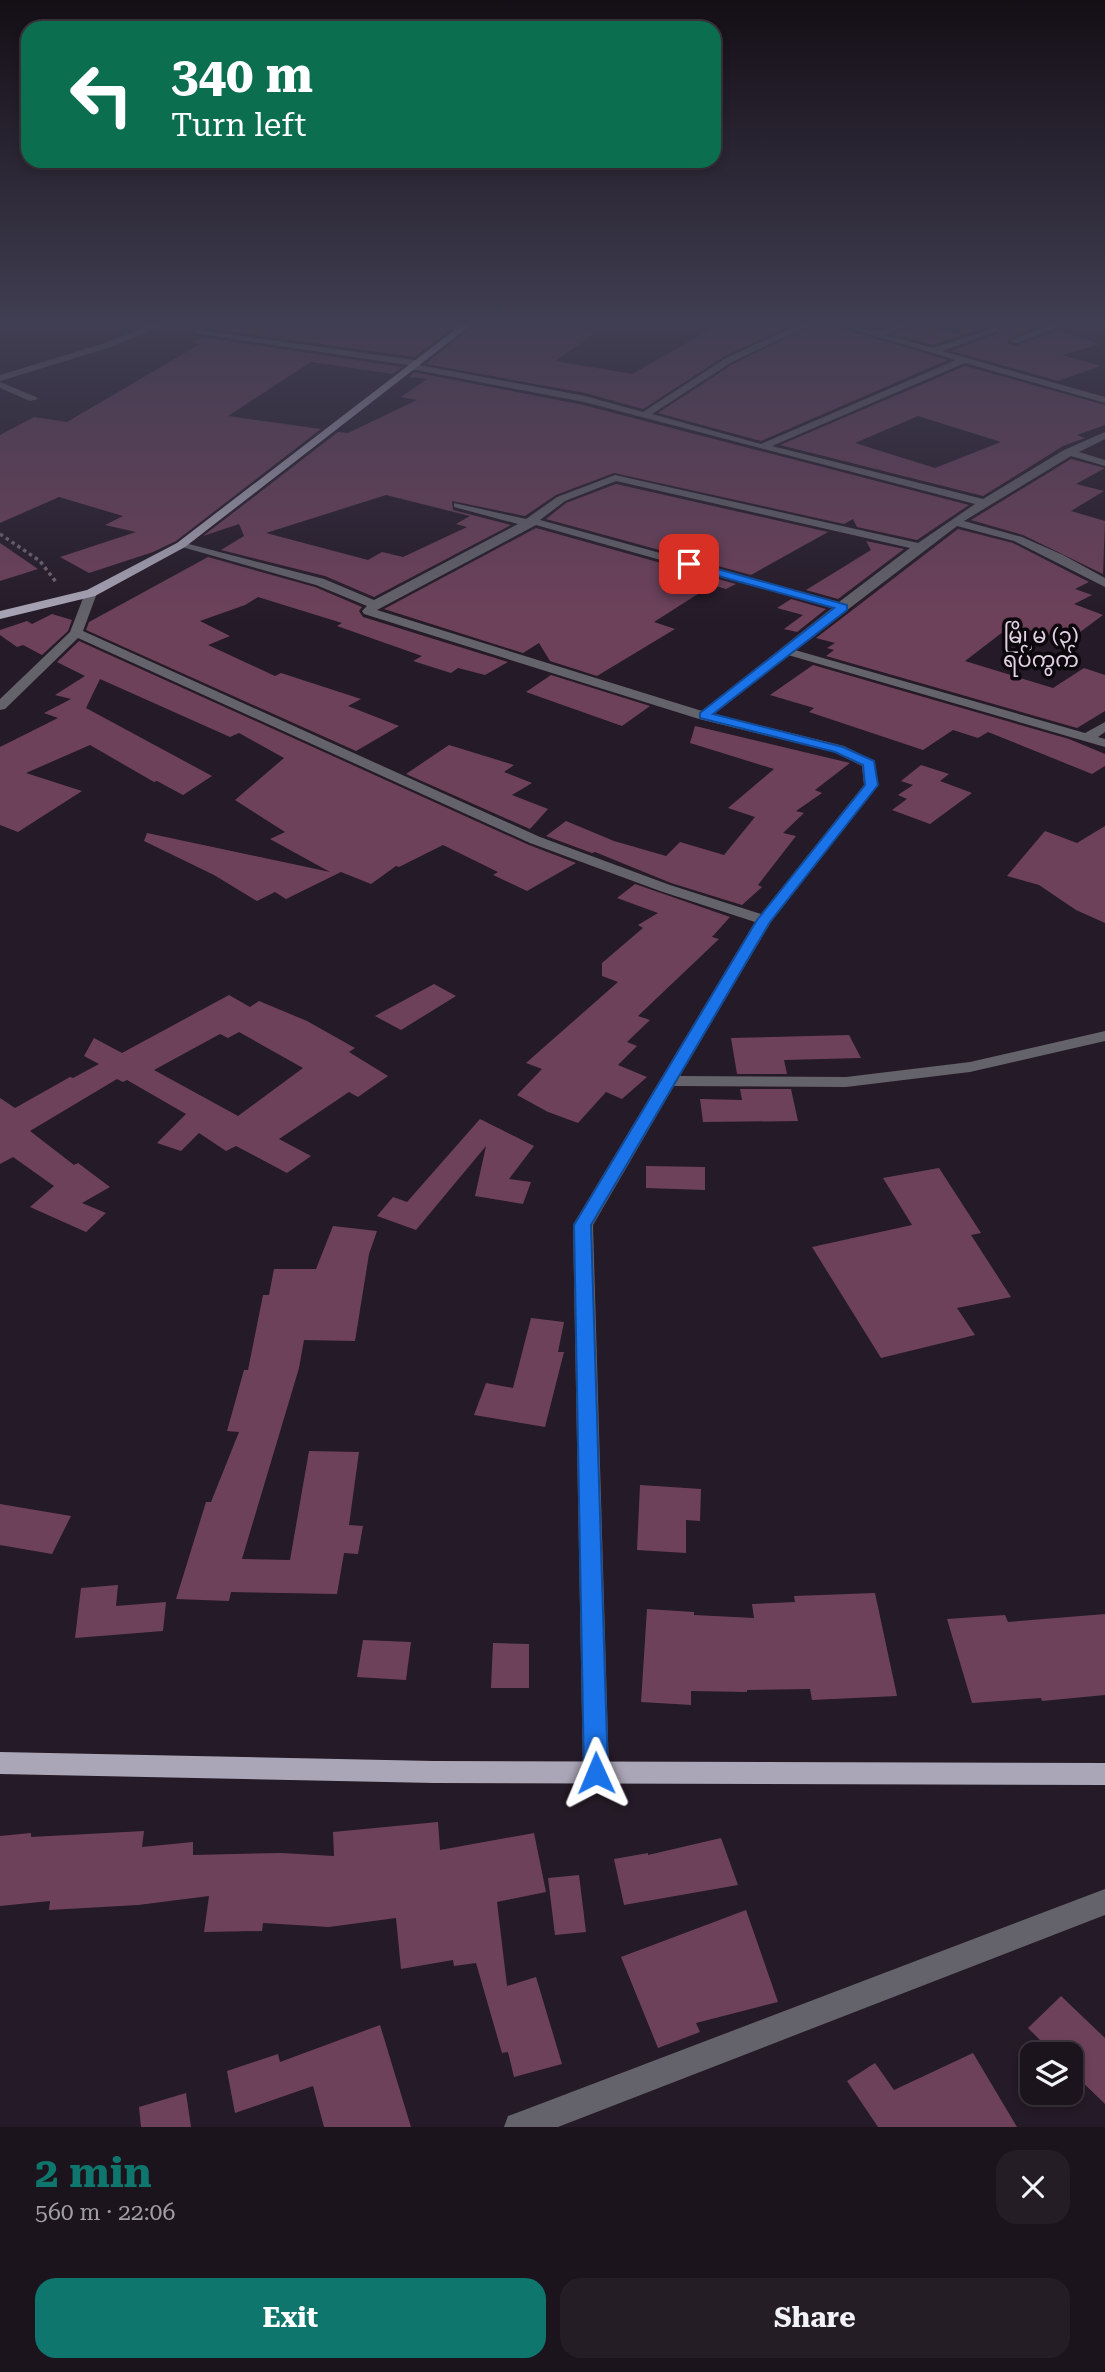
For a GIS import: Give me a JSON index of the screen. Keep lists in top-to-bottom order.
{
  "districts": ["မြို့မ (၃) ရပ်ကွက်"],
  "page": {
    "turn": ["340 m", "Turn left"],
    "heading": ["2 min", "560 m · 22:06"],
    "buttons": ["Exit", "Share"]
  }
}
